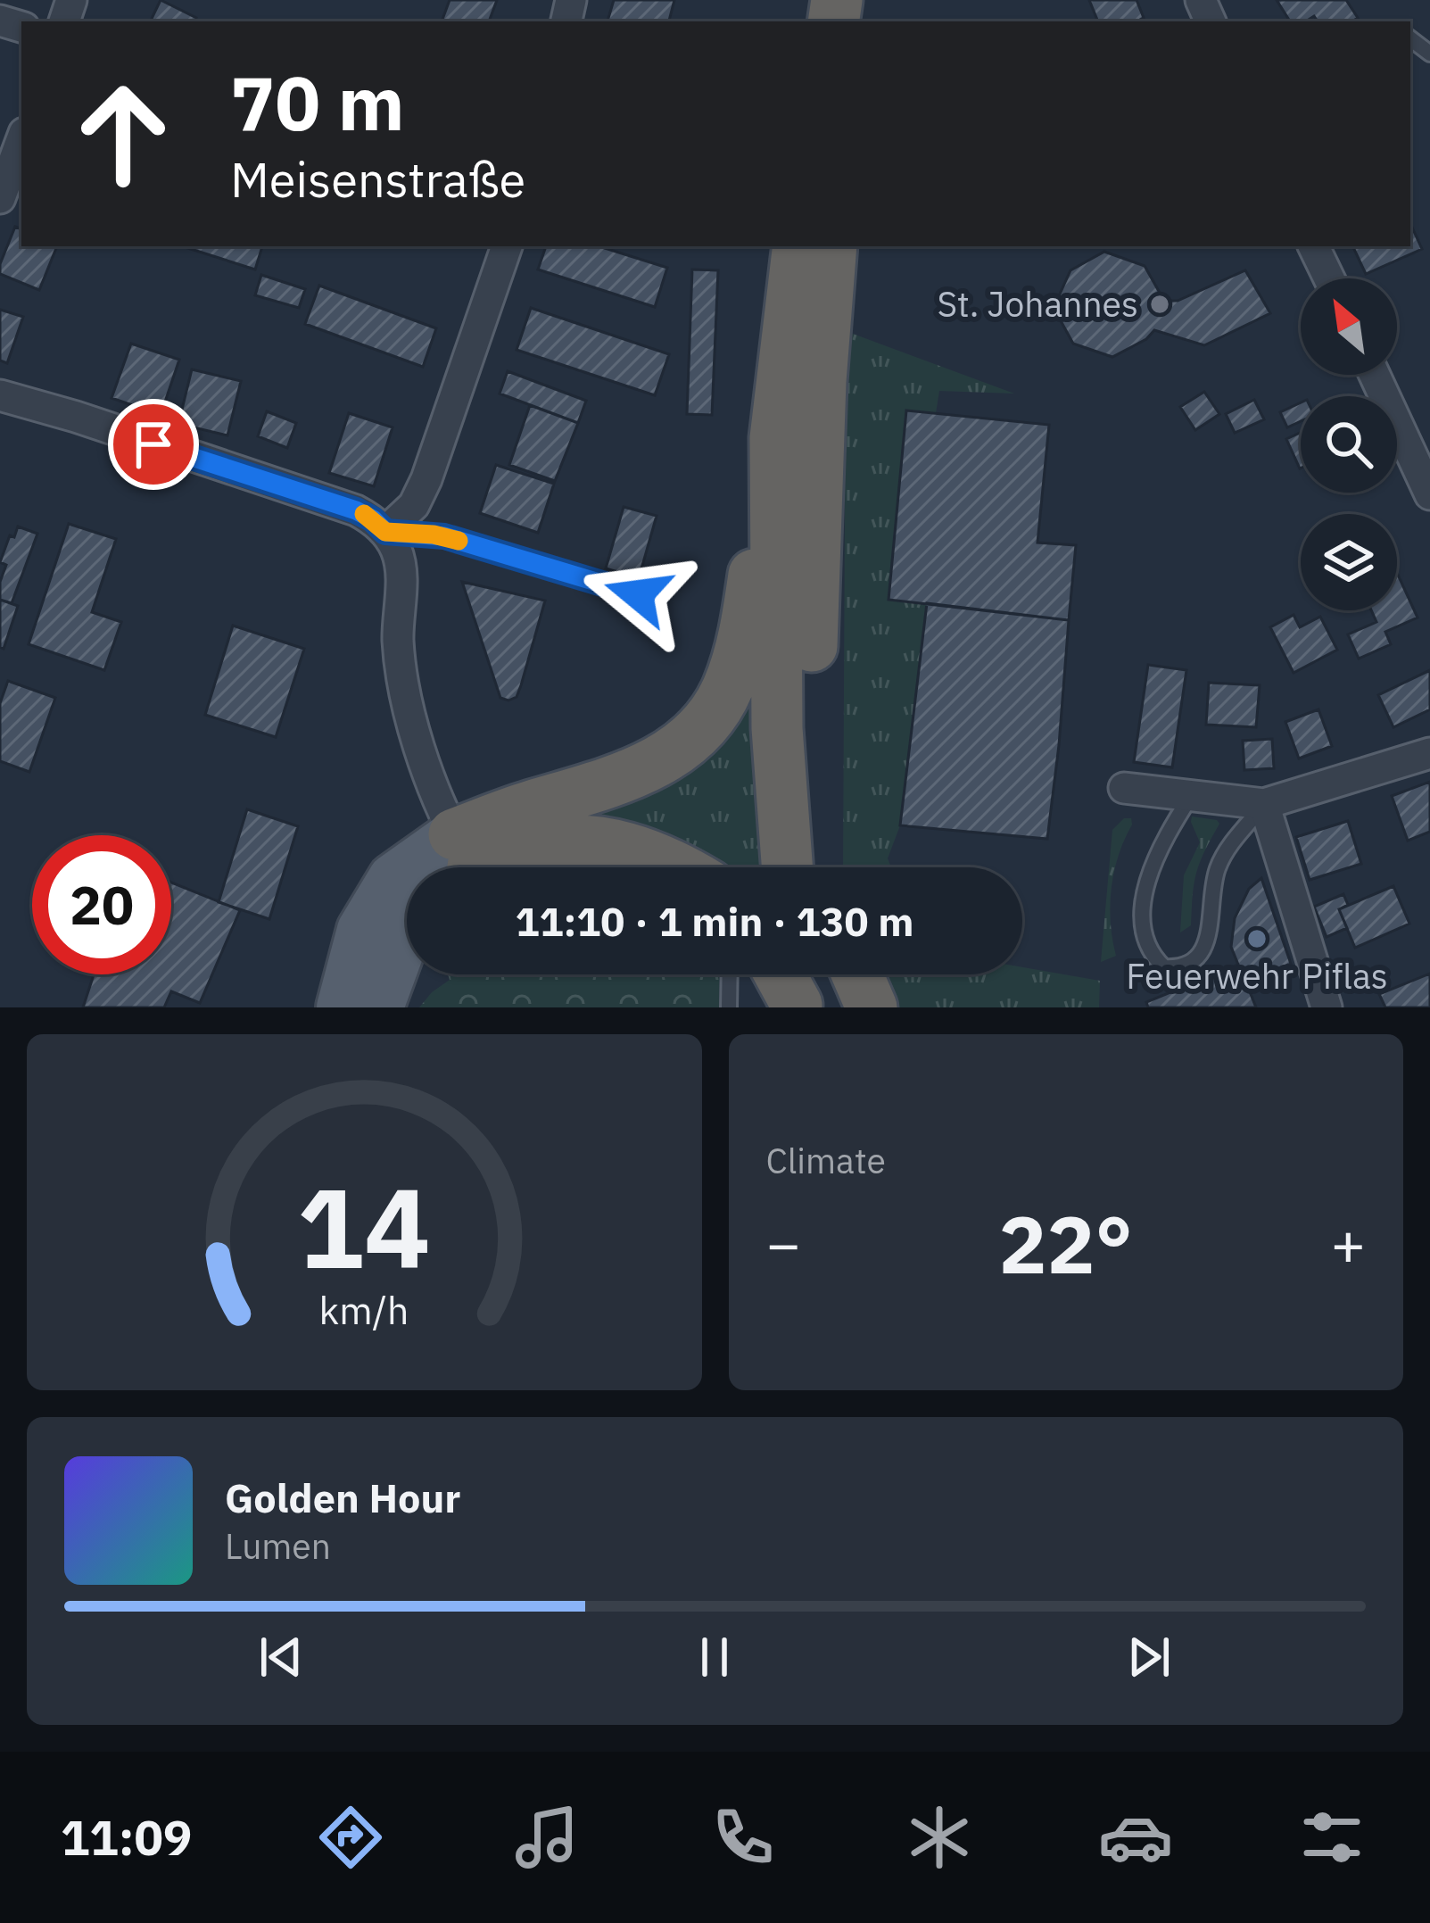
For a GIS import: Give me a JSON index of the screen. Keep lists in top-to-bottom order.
{
  "places": ["St. Johannes", "Feuerwehr Piflas"],
  "north": "top left",
  "page": {
    "turn": ["70 m", "Meisenstraße"],
    "limit": "20",
    "trip": "11:10 · 1 min · 130 m",
    "tile": "Climate",
    "heat": ["−", "22°", "+"],
    "song": ["Golden Hour", "Lumen"],
    "tabs": "11:09",
    "gauge": ["14", "km/h"]
  }
}
